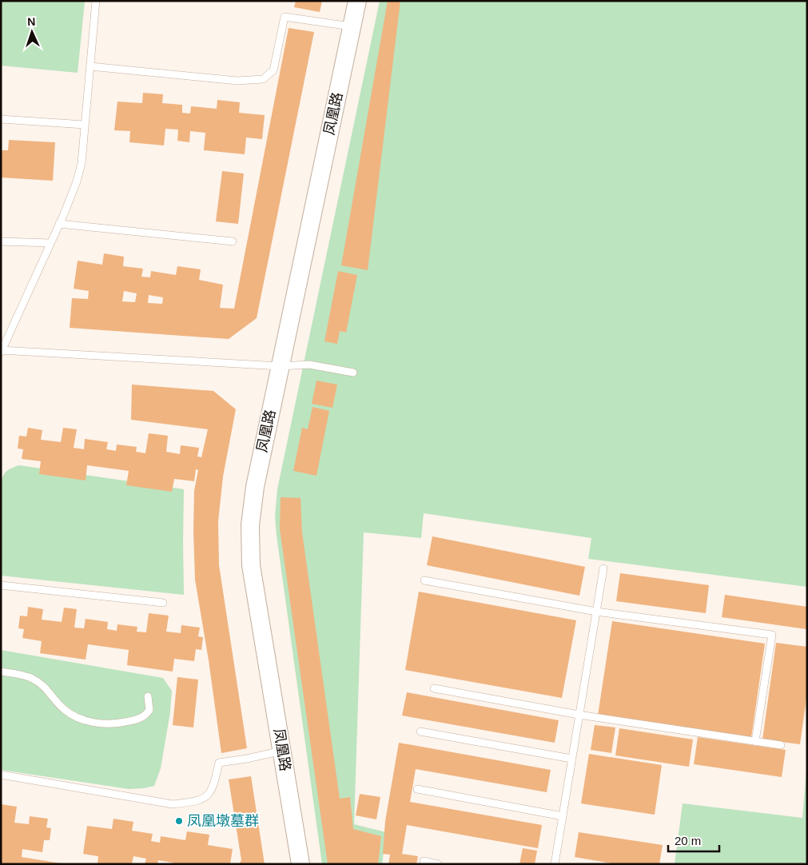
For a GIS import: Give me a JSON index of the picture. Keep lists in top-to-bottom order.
{
  "streets": {
    "street": ["凤凰路"]
  },
  "places": ["凤凰墩墓群"],
  "scale_bar": "20 m",
  "north": "top"
}
